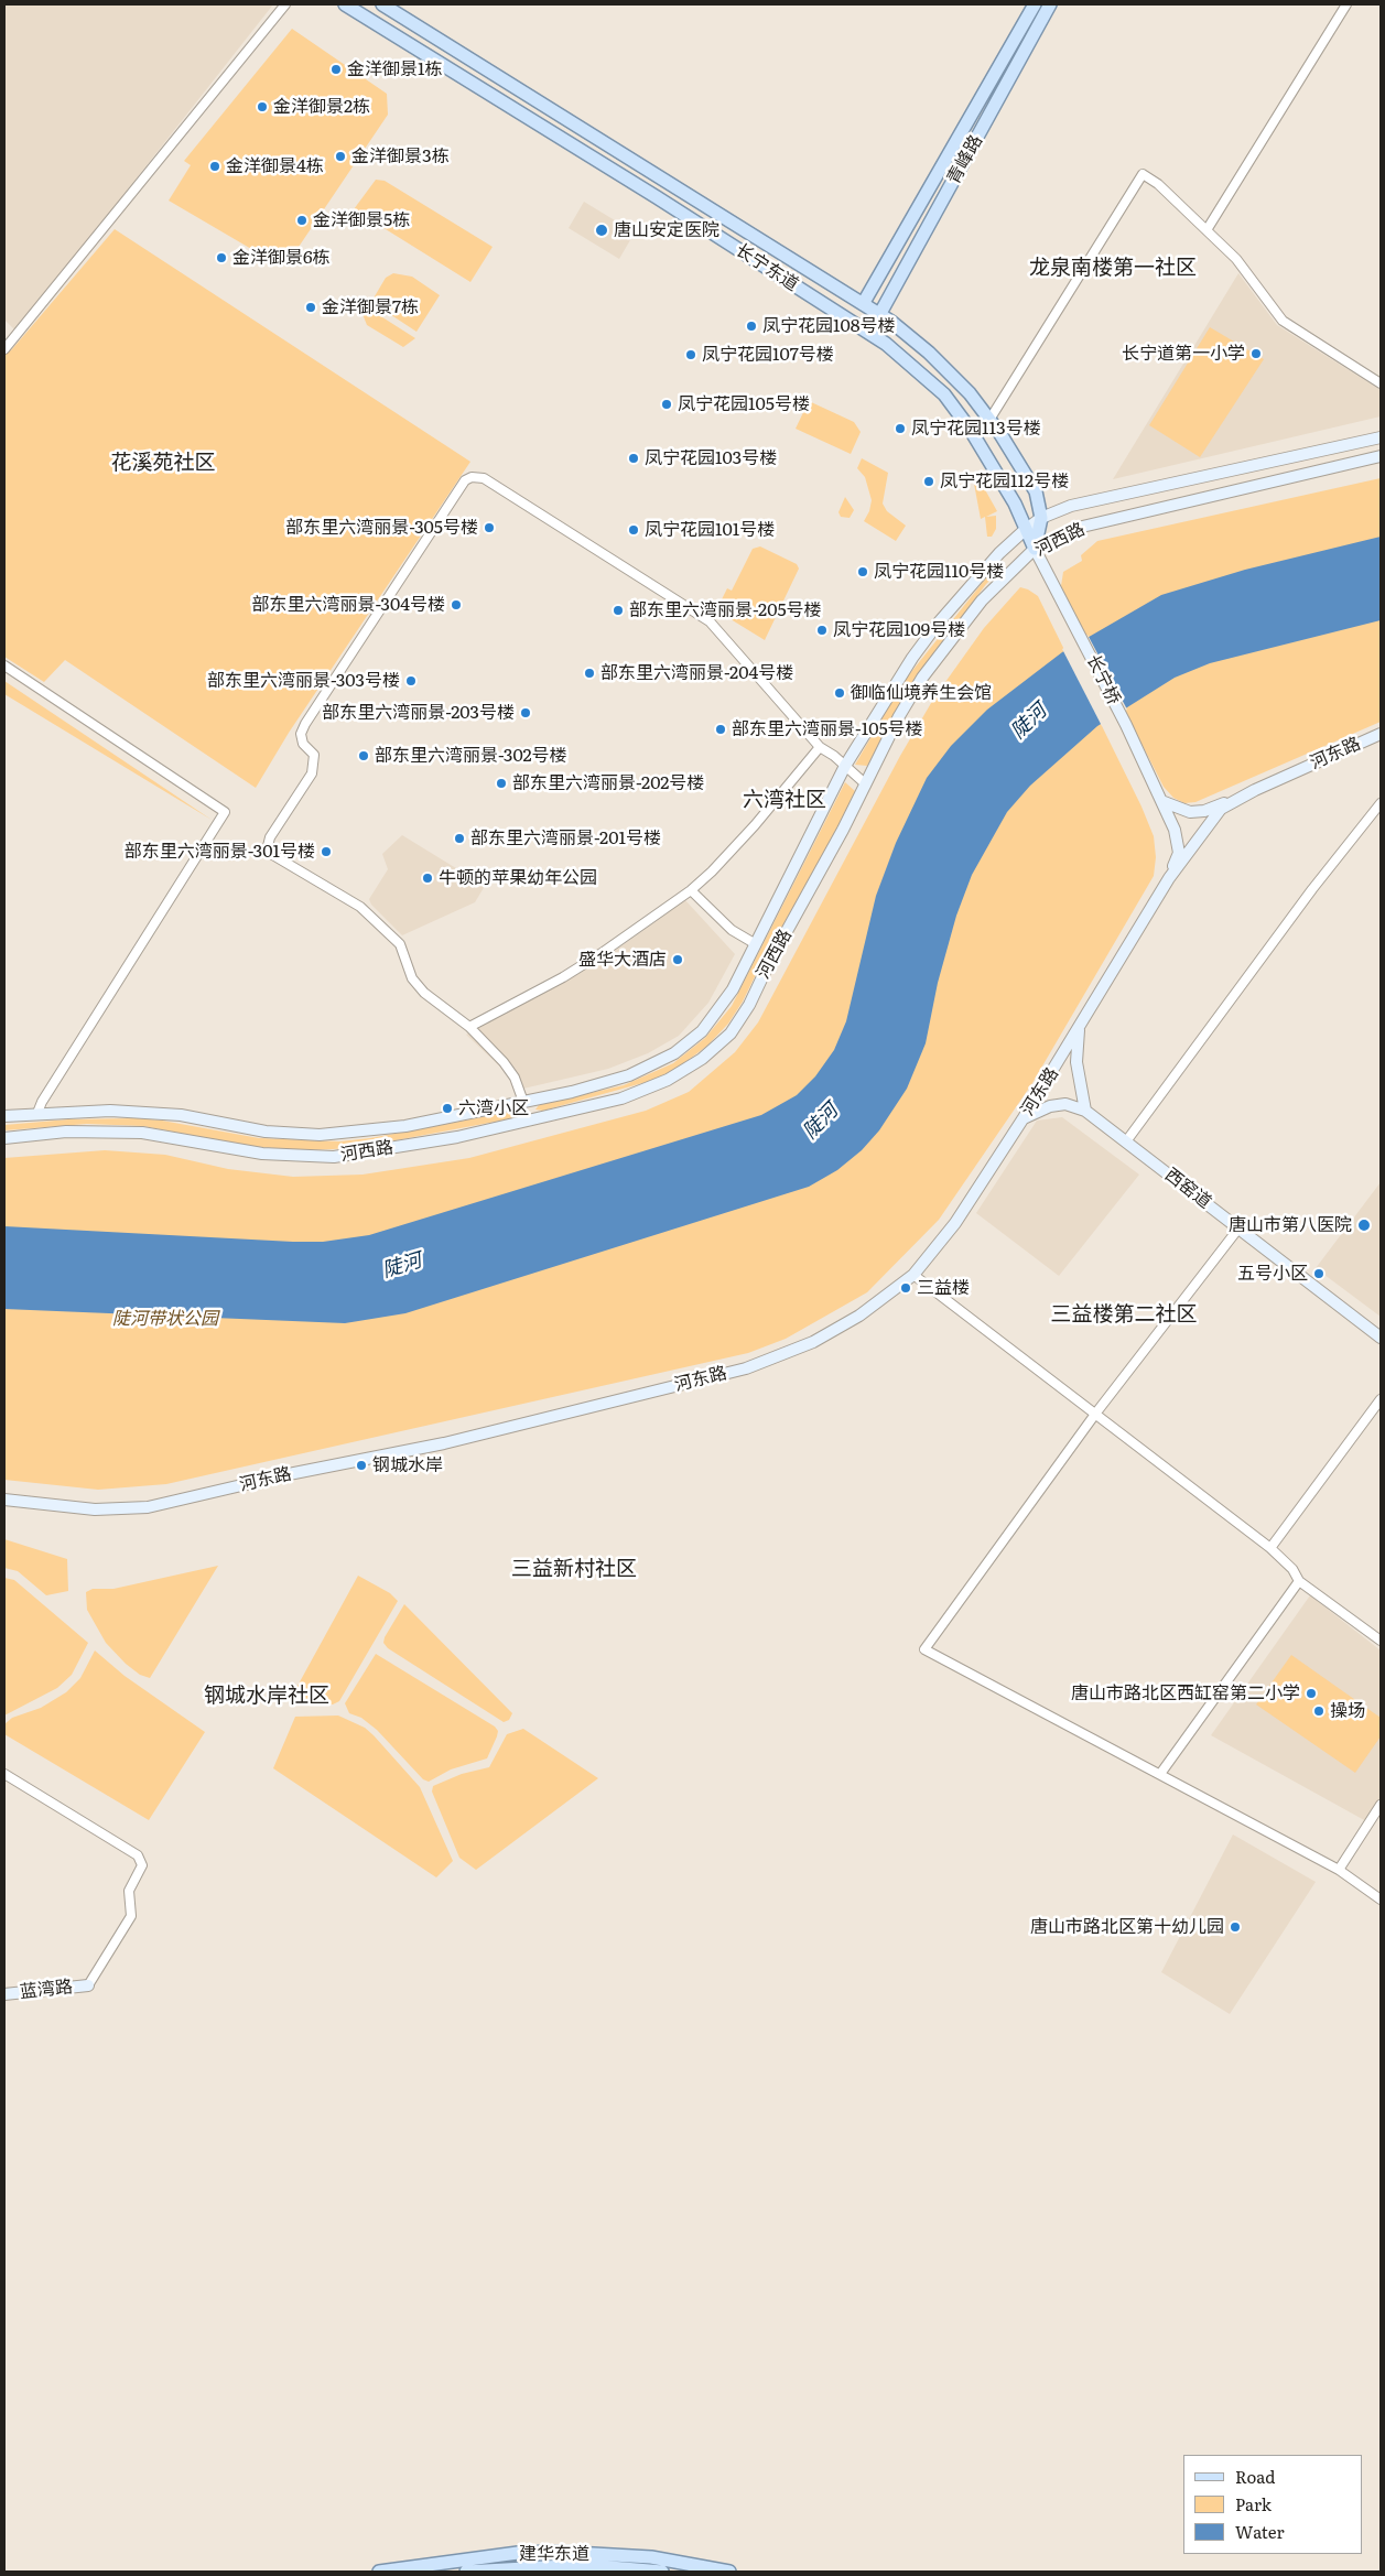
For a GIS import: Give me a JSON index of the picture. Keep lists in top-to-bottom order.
{
  "streets": {
    "main road": [
      "青峰路",
      "长宁东道",
      "河西路",
      "长宁桥",
      "河东路",
      "西窑道",
      "蓝湾路",
      "建华东道"
    ]
  },
  "crossings": [
    ["青峰路", "长宁东道"],
    ["长宁东道", "河西路"],
    ["长宁东道", "长宁桥"],
    ["长宁桥", "河东路"]
  ],
  "districts": [
    "龙泉南楼第一社区",
    "花溪苑社区",
    "六湾社区",
    "三益楼第二社区",
    "三益新村社区",
    "钢城水岸社区"
  ],
  "water": ["陡河"],
  "parks": ["陡河带状公园"],
  "places": [
    "金洋御景1栋",
    "金洋御景2栋",
    "金洋御景3栋",
    "金洋御景4栋",
    "金洋御景5栋",
    "唐山安定医院",
    "金洋御景6栋",
    "金洋御景7栋",
    "凤宁花园108号楼",
    "长宁道第一小学",
    "凤宁花园107号楼",
    "凤宁花园105号楼",
    "凤宁花园113号楼",
    "凤宁花园103号楼",
    "凤宁花园112号楼",
    "部东里六湾丽景-305号楼",
    "凤宁花园101号楼",
    "凤宁花园110号楼",
    "部东里六湾丽景-304号楼",
    "部东里六湾丽景-205号楼",
    "凤宁花园109号楼",
    "部东里六湾丽景-204号楼",
    "部东里六湾丽景-303号楼",
    "御临仙境养生会馆",
    "部东里六湾丽景-203号楼",
    "部东里六湾丽景-105号楼",
    "部东里六湾丽景-302号楼",
    "部东里六湾丽景-202号楼",
    "部东里六湾丽景-201号楼",
    "部东里六湾丽景-301号楼",
    "牛顿的苹果幼年公园",
    "盛华大酒店",
    "六湾小区",
    "唐山市第八医院",
    "五号小区",
    "三益楼",
    "钢城水岸",
    "唐山市路北区西缸窑第二小学",
    "操场",
    "唐山市路北区第十幼儿园"
  ],
  "legend": ["Road", "Park", "Water"]
}
